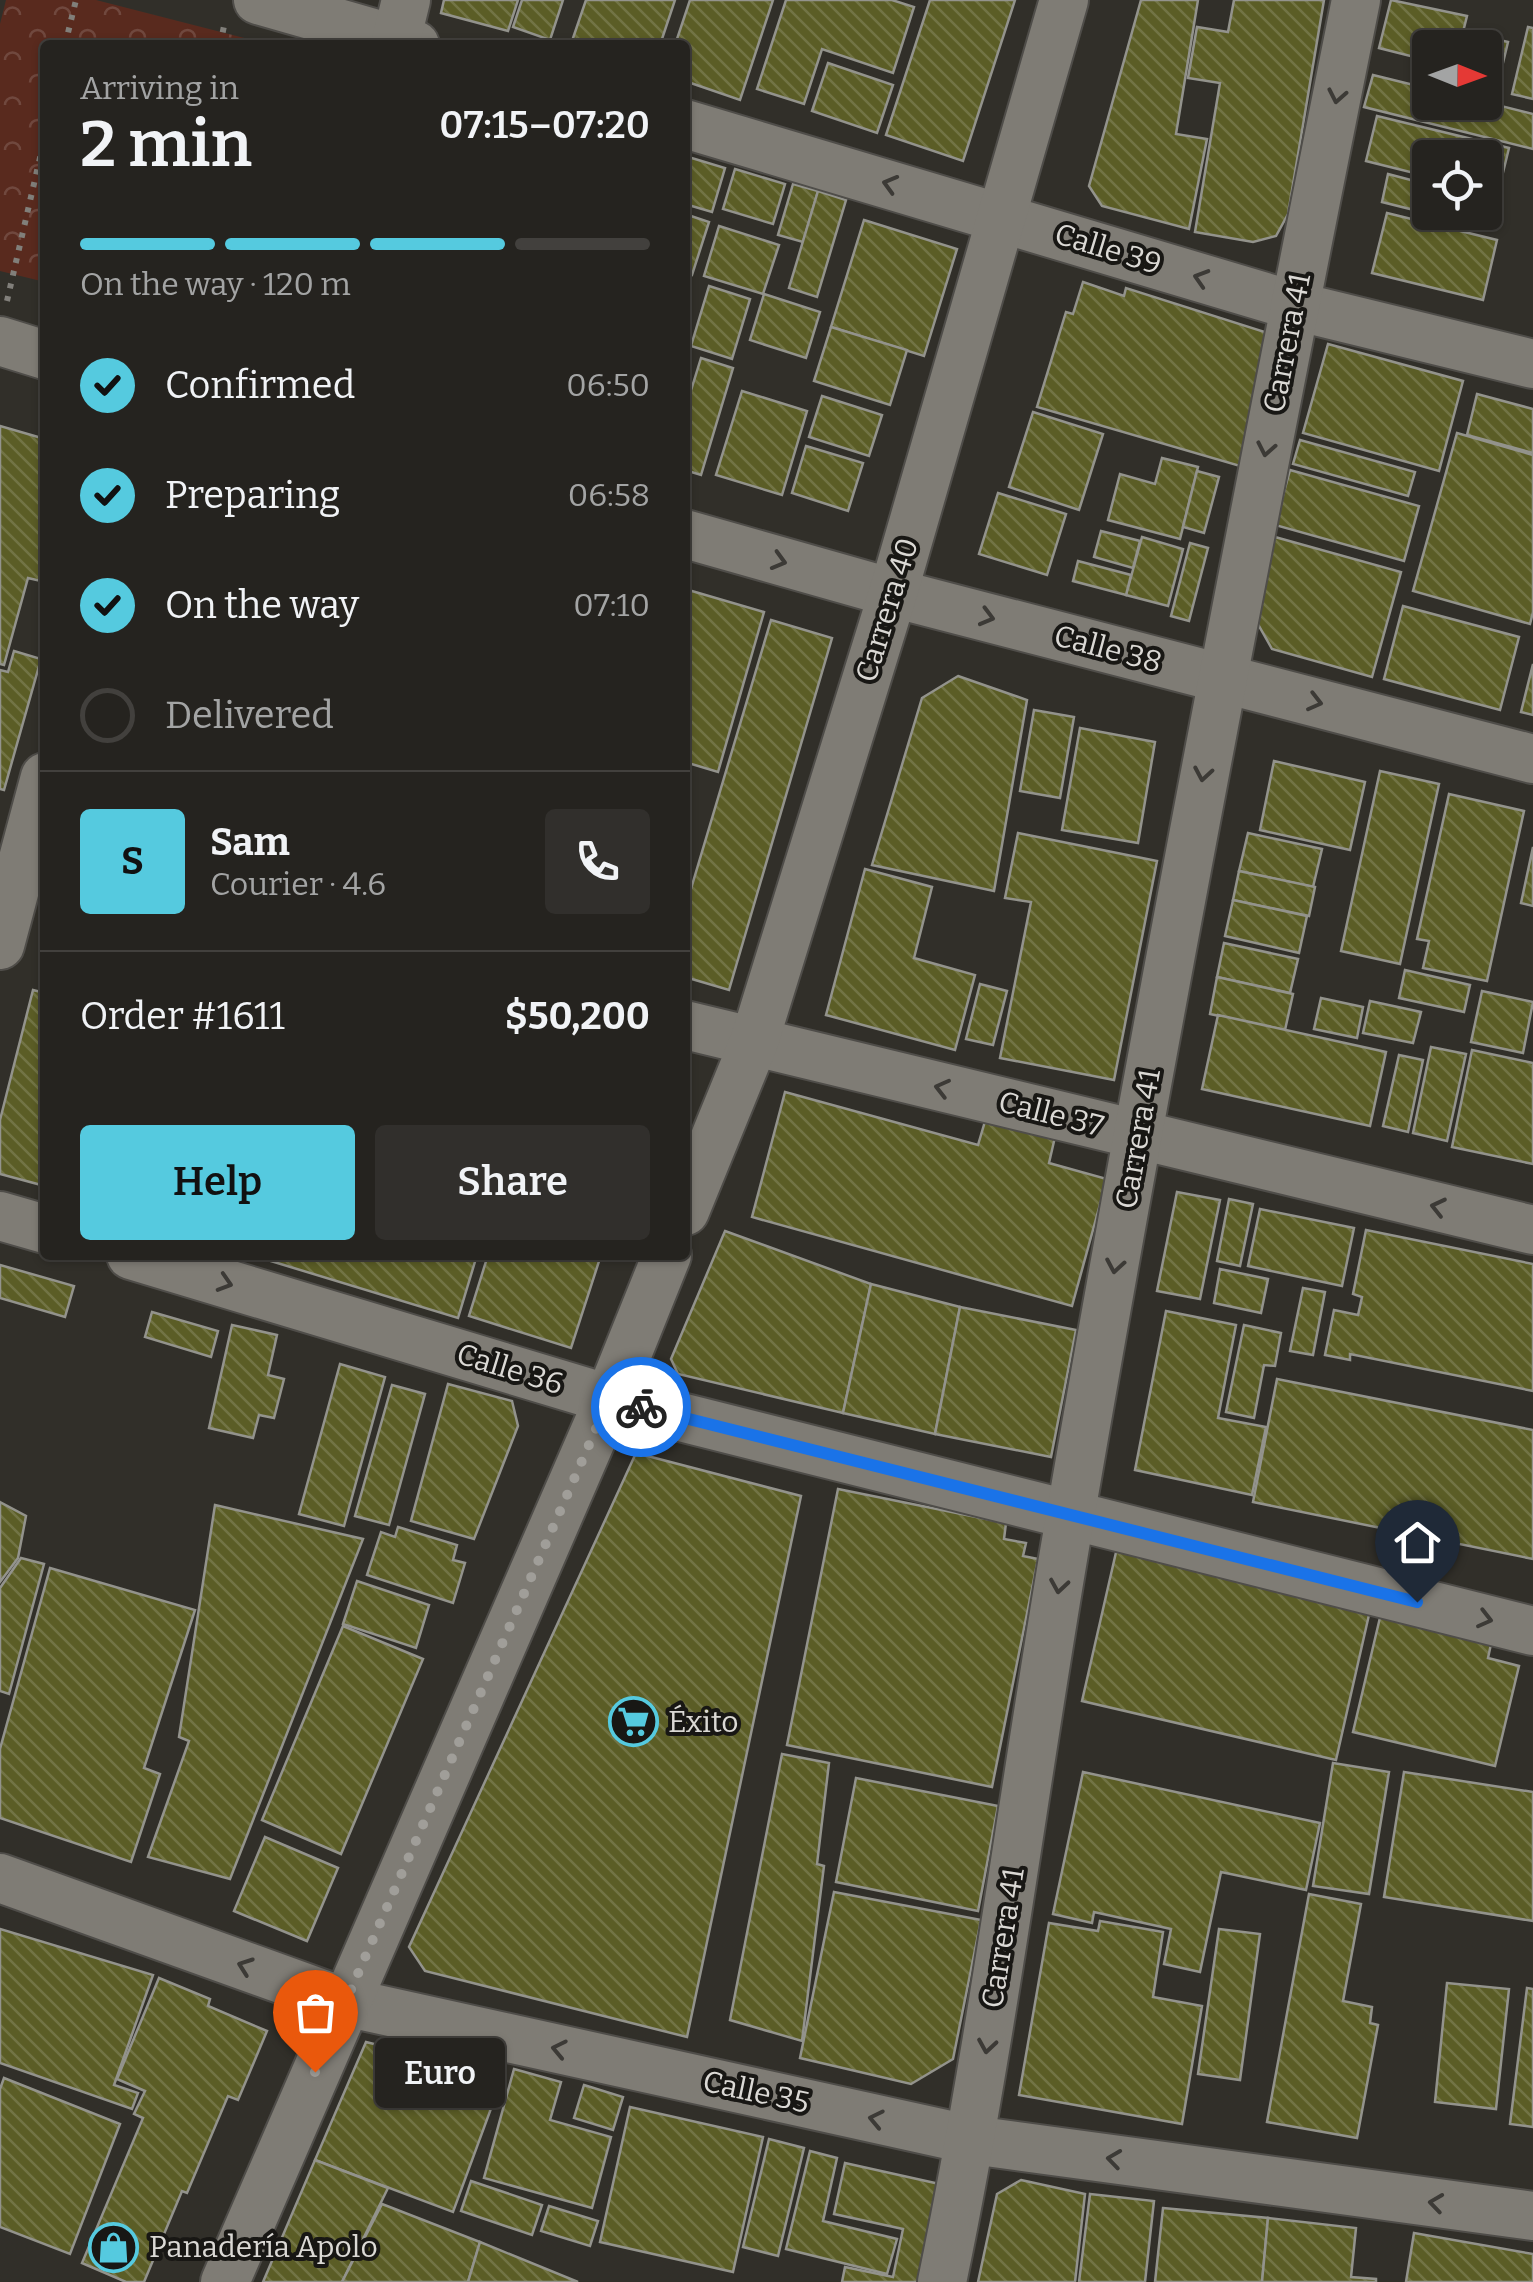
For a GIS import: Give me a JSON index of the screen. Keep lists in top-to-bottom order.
{
  "streets": {
    "street": [
      "Calle 39",
      "Carrera 41",
      "Carrera 40",
      "Calle 38",
      "Calle 37",
      "Calle 36",
      "Calle 35"
    ]
  },
  "crossings": [
    ["Calle 39", "Carrera 41"],
    ["Calle 39", "Carrera 40"],
    ["Carrera 41", "Calle 38"],
    ["Carrera 41", "Calle 37"],
    ["Carrera 41", "Calle 36"],
    ["Carrera 41", "Calle 35"],
    ["Carrera 40", "Calle 38"],
    ["Carrera 40", "Calle 37"]
  ],
  "one_way": [
    "Calle 39",
    "Carrera 41",
    "Calle 38",
    "Calle 37",
    "Calle 36",
    "Calle 35"
  ],
  "places": {
    "supermarket": ["Éxito"],
    "other": ["Euro"],
    "shop": ["Panadería Apolo"]
  },
  "north": "right",
  "page": {
    "heading": ["2 min", "Arriving in", "07:15–07:20"],
    "panel": [
      "Sam",
      "Courier · 4.6",
      "Order #1611",
      "$50,200"
    ],
    "bar": "On the way · 120 m",
    "list": [
      ["Confirmed", "06:50"],
      ["Preparing", "06:58"],
      ["On the way", "07:10"],
      "Delivered"
    ],
    "round": "S",
    "buttons": ["Help", "Share"],
    "bubble": "Euro"
  }
}
